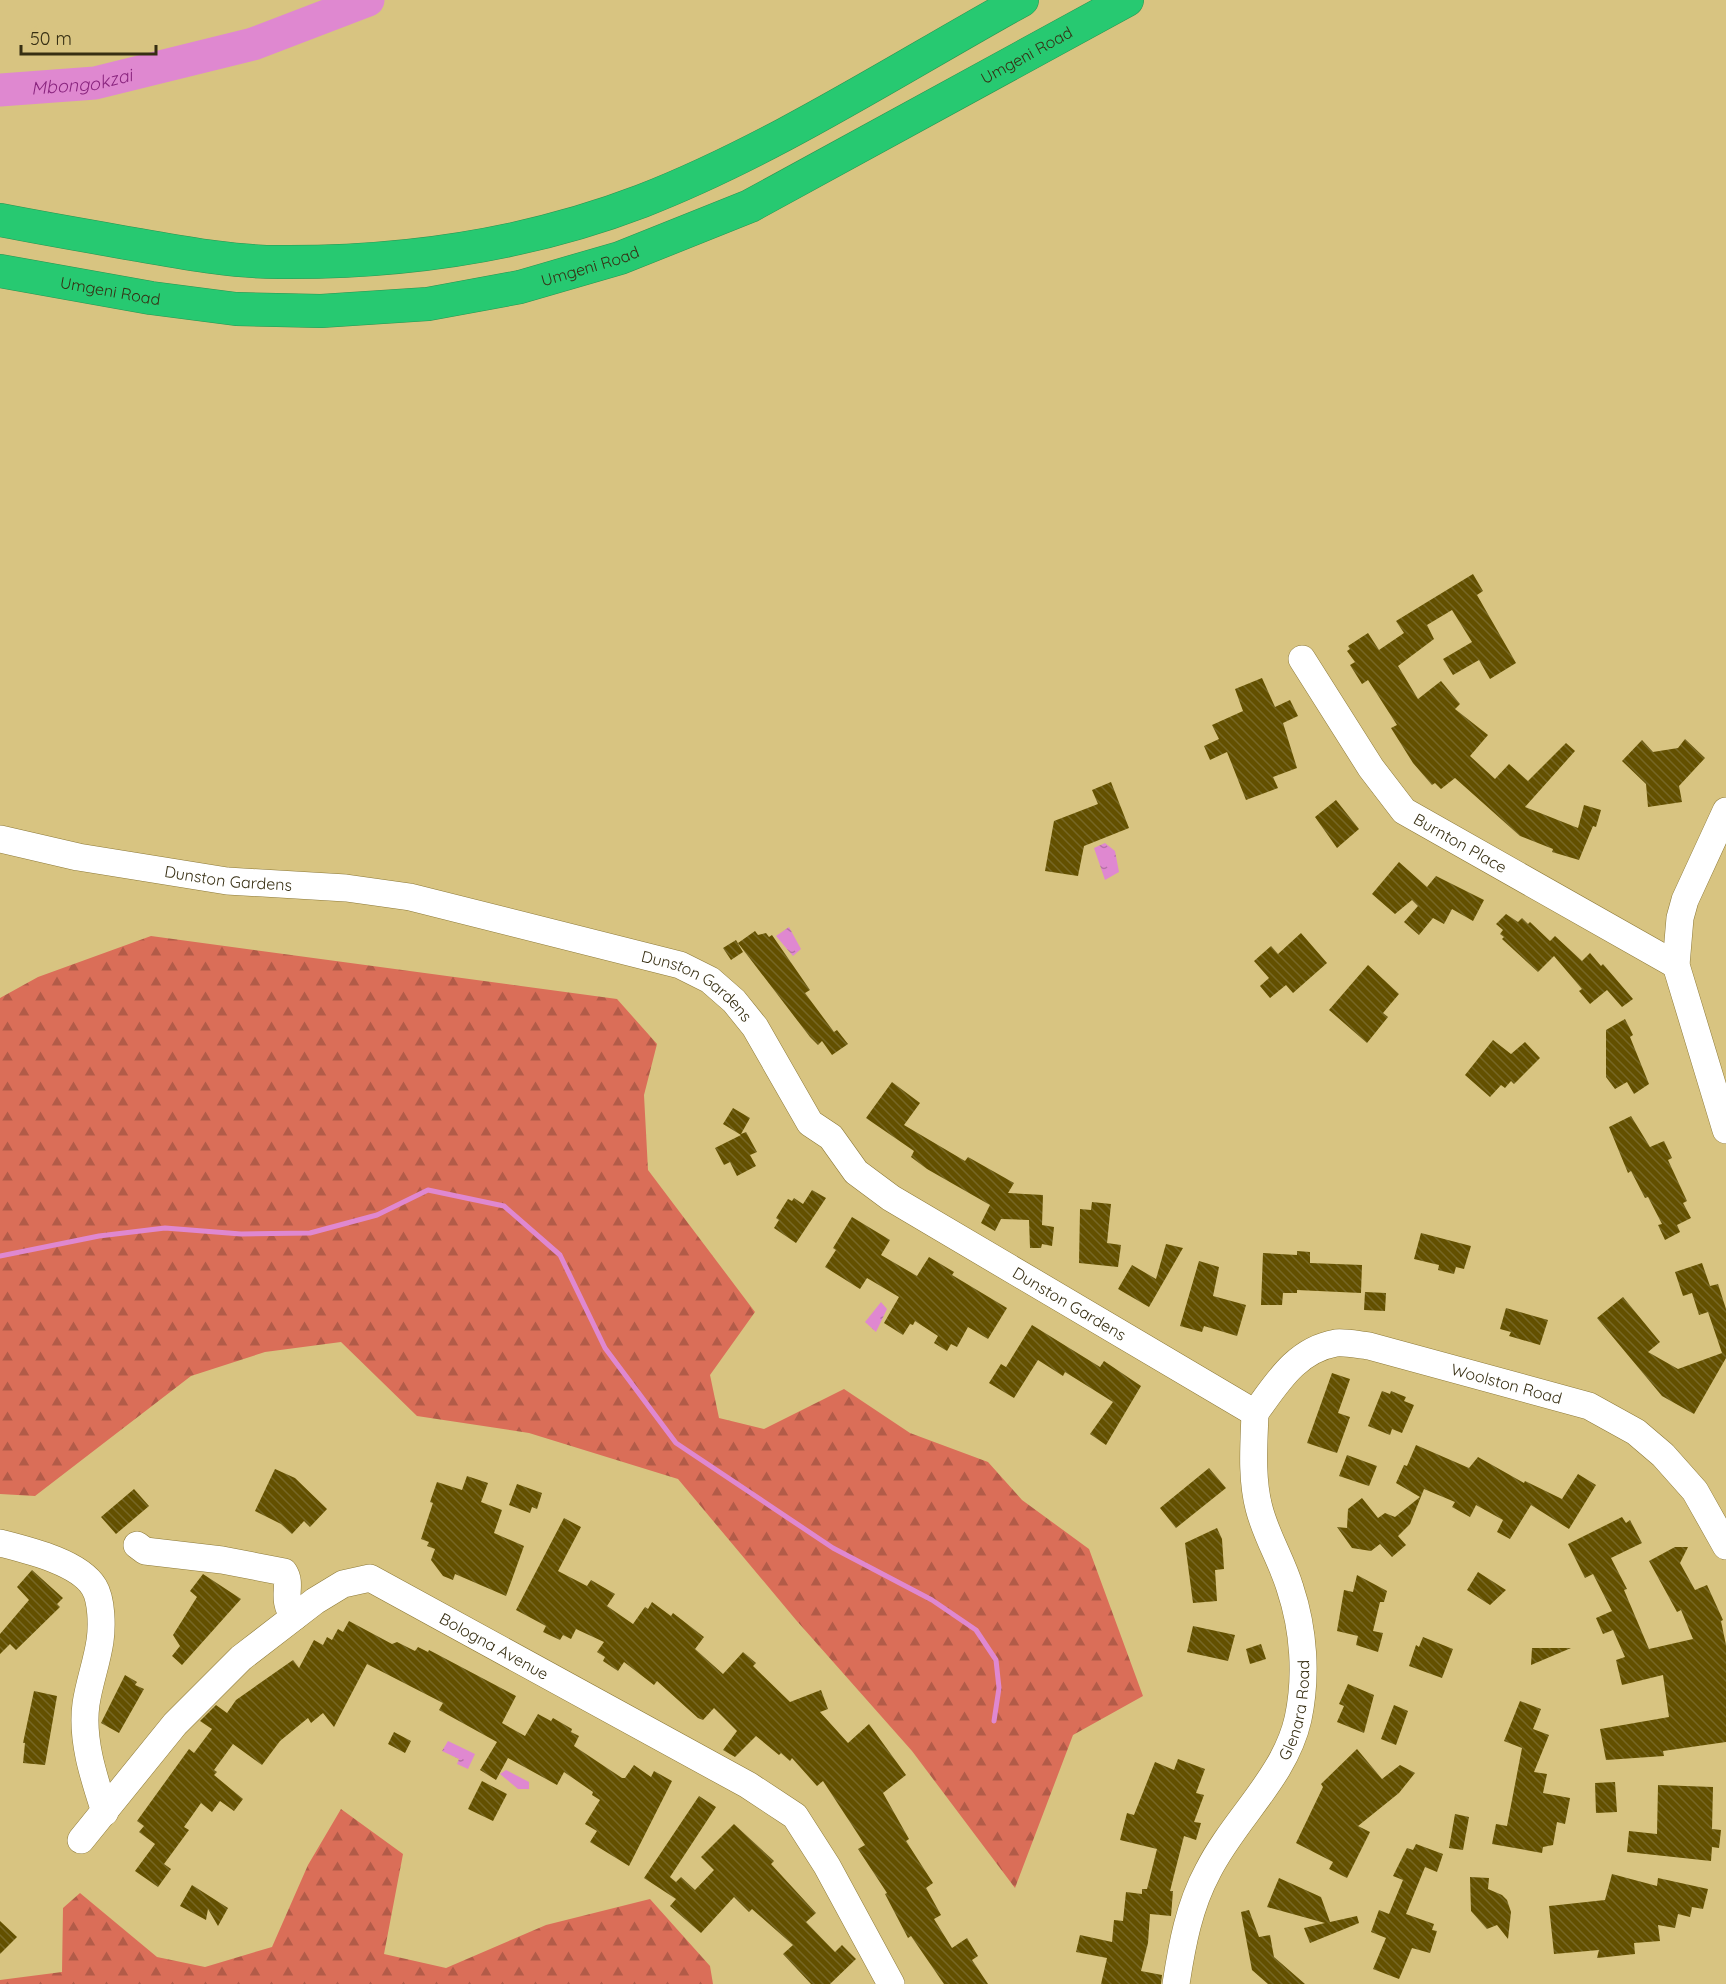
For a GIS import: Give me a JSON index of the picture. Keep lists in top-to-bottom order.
{
  "streets": {
    "highway": ["Umgeni Road"],
    "street": [
      "Burnton Place",
      "Dunston Gardens",
      "Woolston Road",
      "Bologna Avenue",
      "Glenara Road"
    ]
  },
  "crossings": [
    ["Dunston Gardens", "Woolston Road"],
    ["Dunston Gardens", "Glenara Road"],
    ["Woolston Road", "Glenara Road"]
  ],
  "water": ["Mbongokzai"],
  "scale_bar": "50 m"
}
